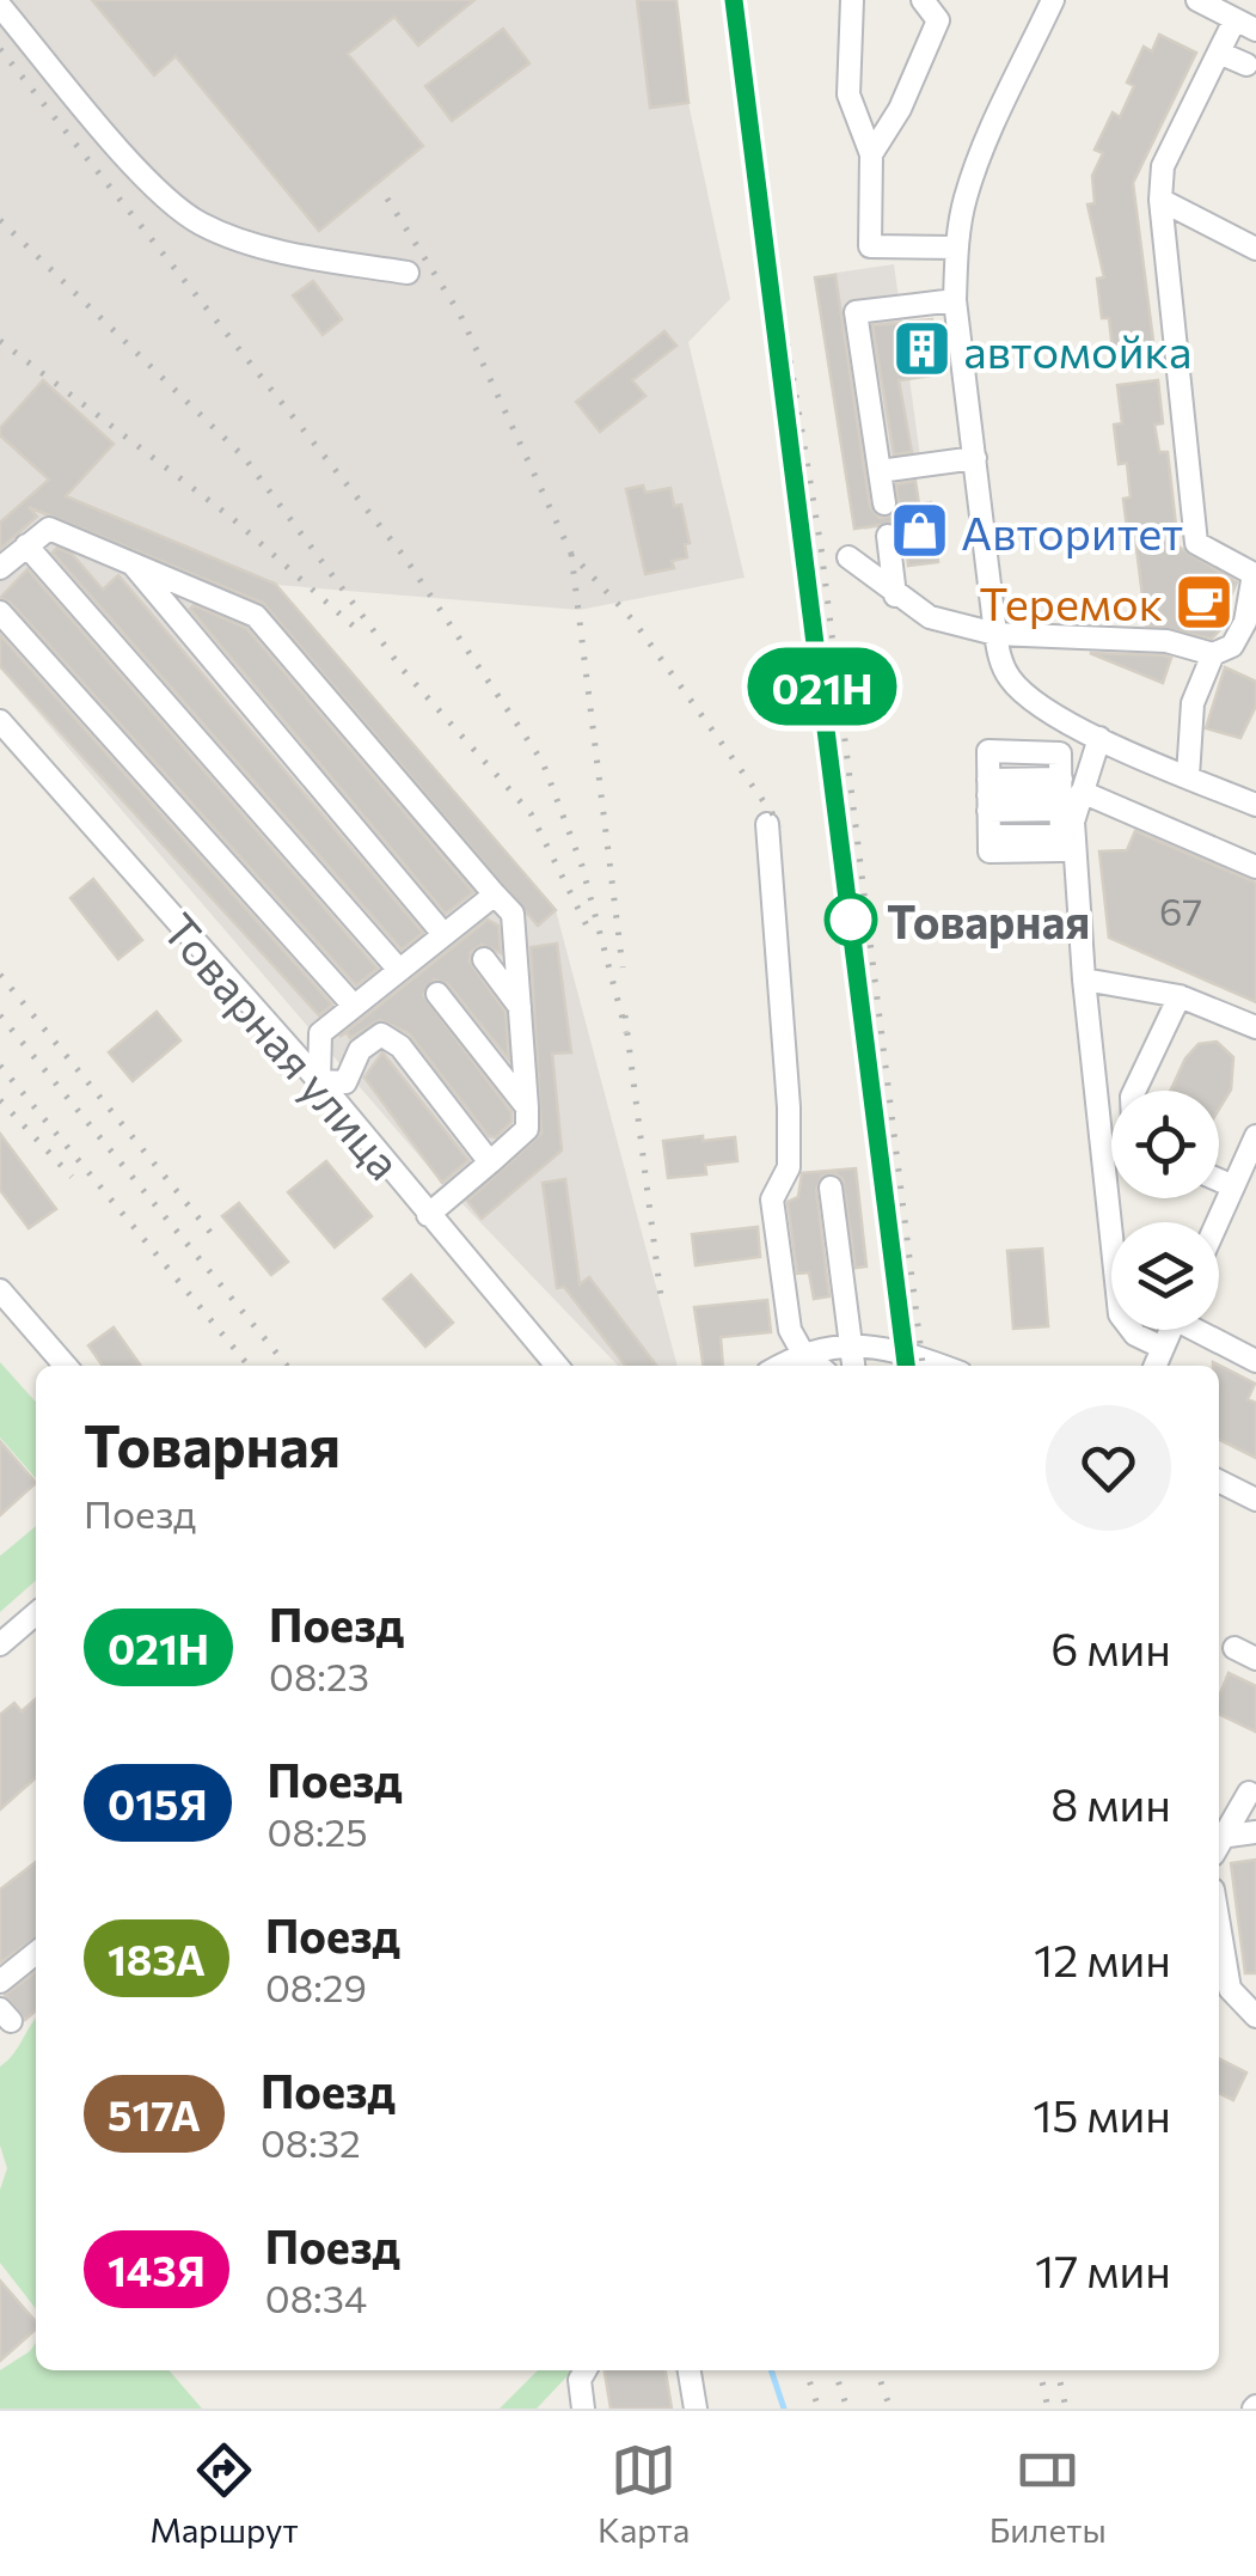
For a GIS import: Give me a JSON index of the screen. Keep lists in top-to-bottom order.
{
  "streets": {
    "street": ["Товарная улица"]
  },
  "places": {
    "building": ["автомойка"],
    "shop": ["Авторитет"],
    "cafe": ["Теремок"],
    "other": ["Товарная"]
  },
  "house_numbers": ["67"],
  "page": {
    "on_map": "021Н",
    "heading": ["Товарная", "Поезд"],
    "list": [
      {
        "mark": "021Н",
        "name": "Поезд",
        "note": "08:23",
        "value": "6 мин"
      },
      {
        "mark": "015Я",
        "name": "Поезд",
        "note": "08:25",
        "value": "8 мин"
      },
      {
        "mark": "183А",
        "name": "Поезд",
        "note": "08:29",
        "value": "12 мин"
      },
      {
        "mark": "517А",
        "name": "Поезд",
        "note": "08:32",
        "value": "15 мин"
      },
      {
        "mark": "143Я",
        "name": "Поезд",
        "note": "08:34",
        "value": "17 мин"
      }
    ],
    "tabs": ["Маршрут", "Карта", "Билеты"]
  }
}
